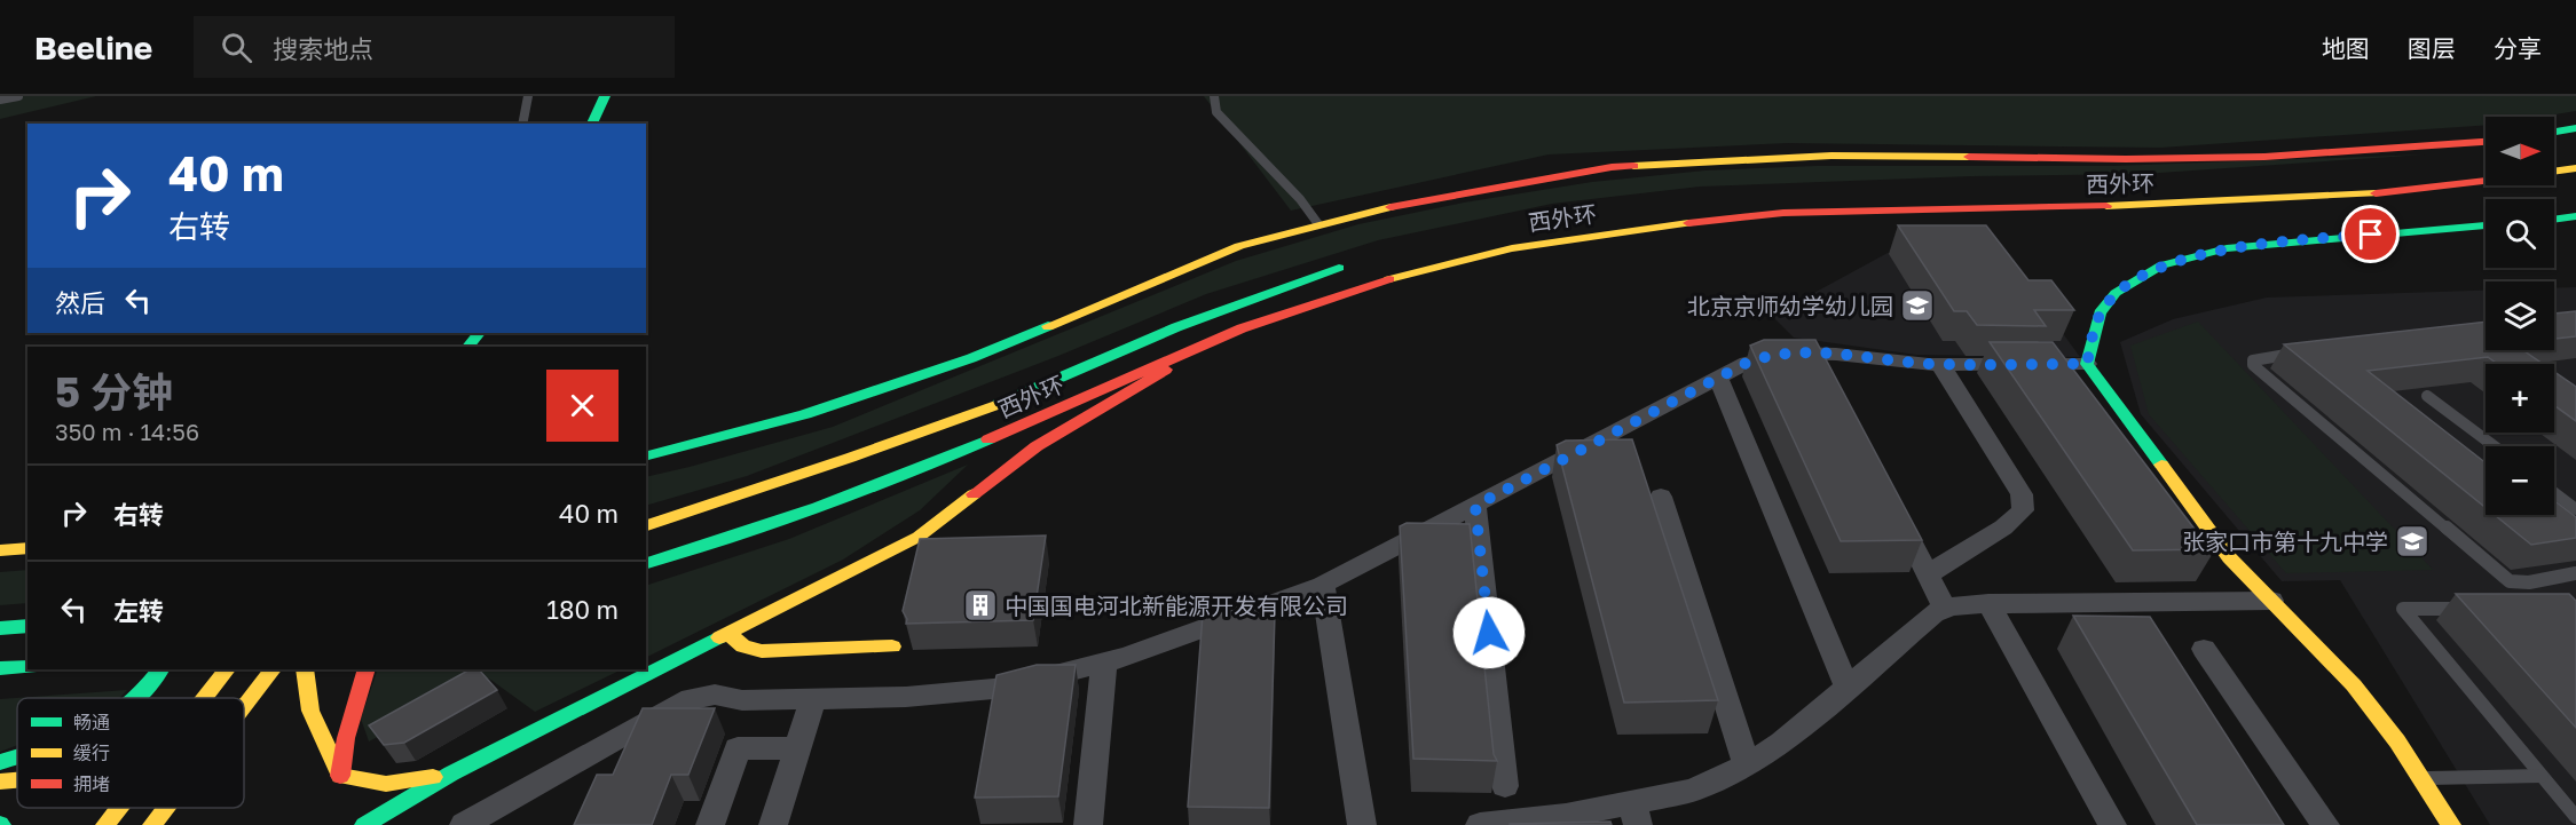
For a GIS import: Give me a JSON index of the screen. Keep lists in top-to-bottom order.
{
  "streets": {
    "main road": ["西外环"]
  },
  "places": {
    "school or university": ["北京京师幼学幼儿园", "张家口市第十九中学"],
    "building": ["中国国电河北新能源开发有限公司"]
  },
  "legend": ["畅通", "缓行", "拥堵"],
  "north": "right",
  "page": {
    "header": "Beeline",
    "search": "搜索地点",
    "nav": ["地图", "图层", "分享"],
    "map_buttons": ["+", "−"],
    "turn": ["40 m", "右转"],
    "then": "然后",
    "heading": ["5 分钟", "350 m · 14:56"],
    "list": [
      {
        "name": "右转",
        "value": "40 m"
      },
      {
        "name": "左转",
        "value": "180 m"
      }
    ]
  }
}
